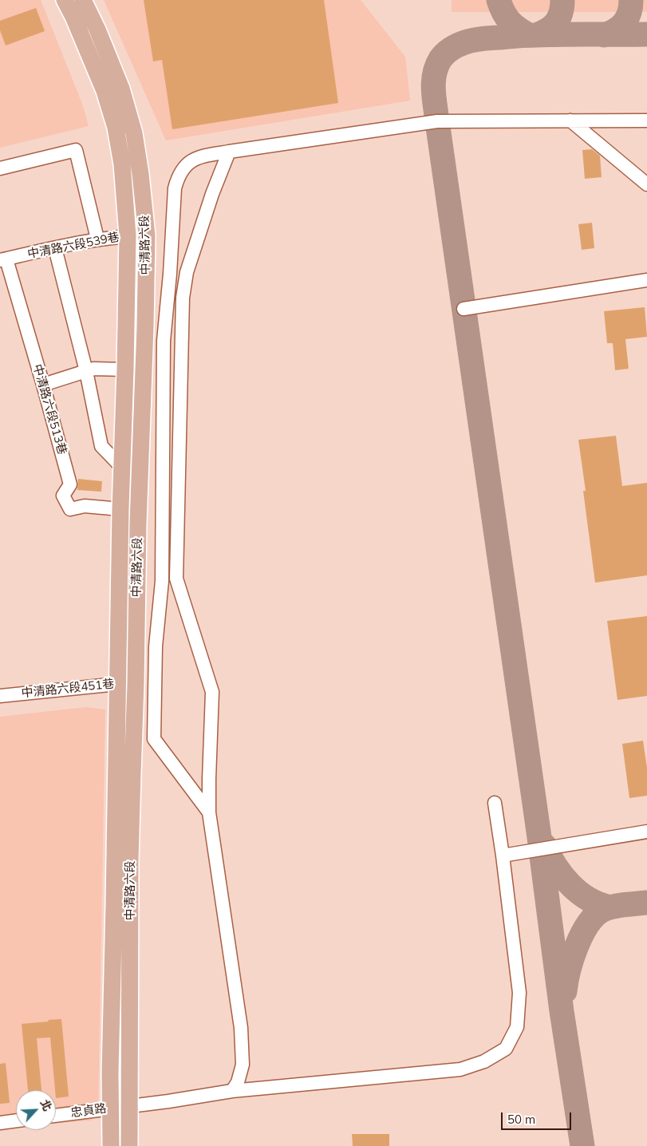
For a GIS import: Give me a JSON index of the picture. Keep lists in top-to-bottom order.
{
  "streets": {
    "main road": ["中清路六段"],
    "street": [
      "中清路六段539巷",
      "中清路六段513巷",
      "中清路六段451巷",
      "忠貞路"
    ]
  },
  "crossings": [
    ["中清路六段", "中清路六段539巷"],
    ["中清路六段", "中清路六段513巷"],
    ["中清路六段", "中清路六段451巷"],
    ["中清路六段", "忠貞路"],
    ["中清路六段539巷", "中清路六段513巷"]
  ],
  "scale_bar": "50 m",
  "north": "top right"
}
